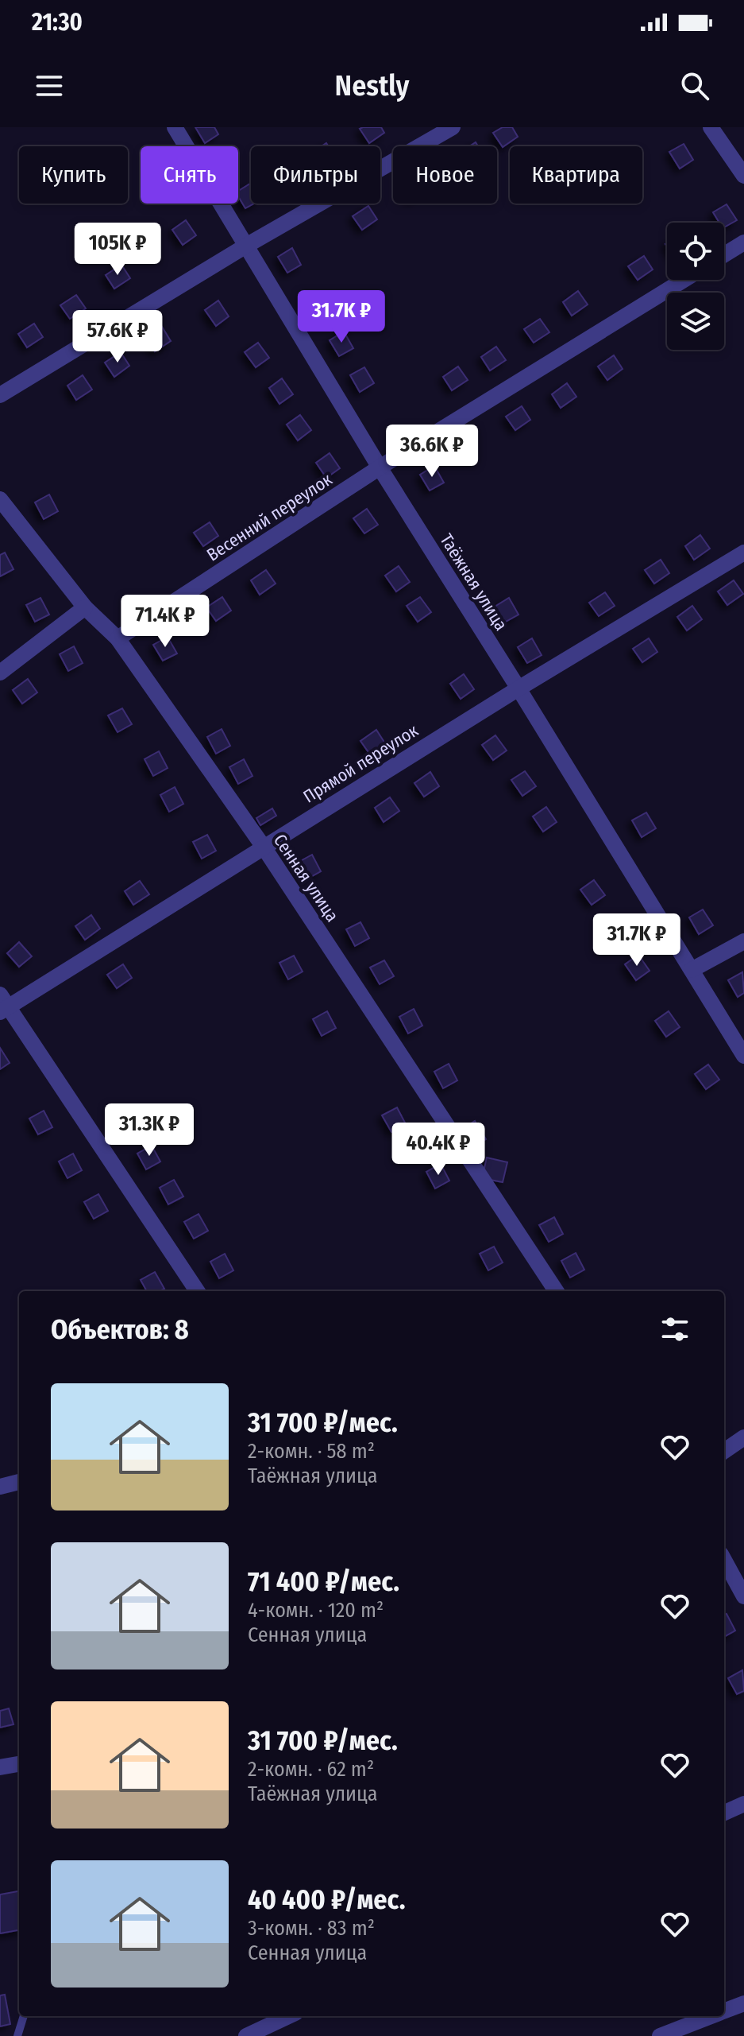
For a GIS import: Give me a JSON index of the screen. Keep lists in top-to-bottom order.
{
  "streets": {
    "street": [
      "Весенний переулок",
      "Таёжная улица",
      "Прямой переулок",
      "Сенная улица"
    ]
  },
  "crossings": [
    ["Весенний переулок", "Таёжная улица"],
    ["Весенний переулок", "Сенная улица"],
    ["Таёжная улица", "Прямой переулок"],
    ["Прямой переулок", "Сенная улица"]
  ],
  "page": {
    "status": "21:30",
    "header": "Nestly",
    "chip": [
      "Купить",
      "Снять",
      "Фильтры",
      "Новое",
      "Квартира"
    ],
    "price": [
      "105K ₽",
      "31.7K ₽",
      "57.6K ₽",
      "36.6K ₽",
      "71.4K ₽",
      "31.7K ₽",
      "31.3K ₽",
      "40.4K ₽"
    ],
    "heading": "Объектов: 8",
    "list": [
      {
        "name": "31 700 ₽/мес.",
        "note": "2-комн. · 58 m² · Таёжная улица"
      },
      {
        "name": "71 400 ₽/мес.",
        "note": "4-комн. · 120 m² · Сенная улица"
      },
      {
        "name": "31 700 ₽/мес.",
        "note": "2-комн. · 62 m² · Таёжная улица"
      },
      {
        "name": "40 400 ₽/мес.",
        "note": "3-комн. · 83 m² · Сенная улица"
      }
    ]
  }
}
